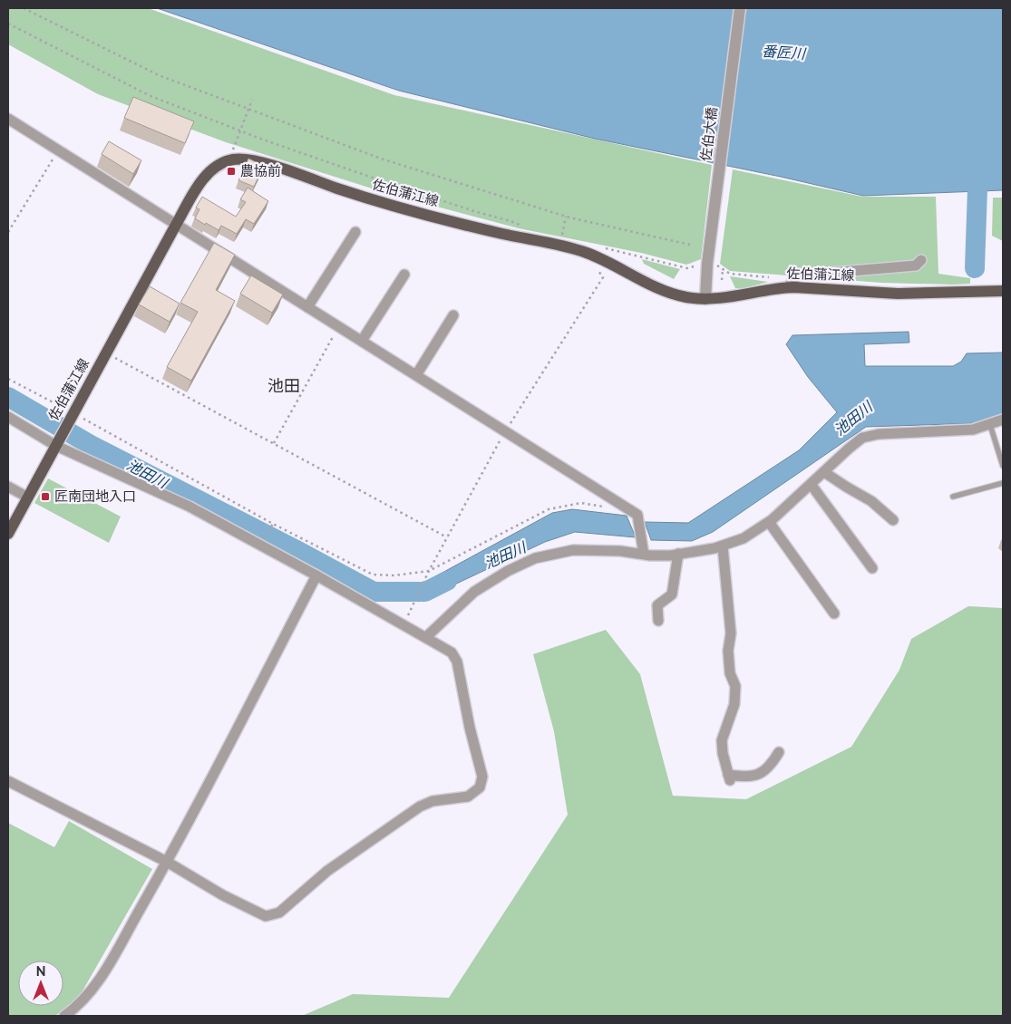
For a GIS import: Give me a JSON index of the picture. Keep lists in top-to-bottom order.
{
  "streets": {
    "main road": ["佐伯蒲江線"],
    "street": ["佐伯大橋"]
  },
  "crossings": [
    ["佐伯大橋", "佐伯蒲江線"]
  ],
  "districts": ["池田"],
  "water": ["番匠川", "池田川"],
  "places": {
    "transit": ["農協前", "匠南団地入口"]
  },
  "north": "top"
}
